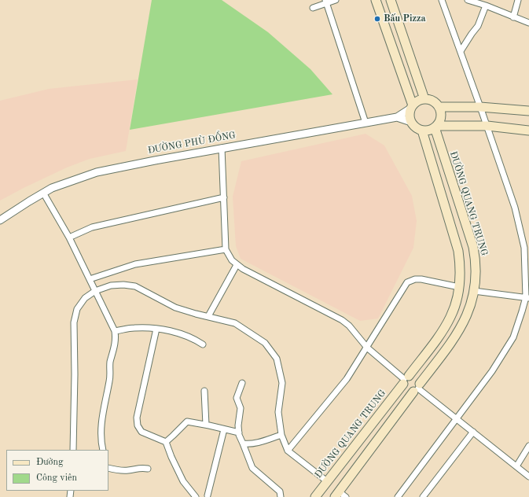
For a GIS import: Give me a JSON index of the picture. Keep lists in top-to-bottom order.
{
  "streets": {
    "main road": ["ĐƯỜNG QUANG TRUNG"],
    "street": ["ĐƯỜNG PHÙ ĐỔNG"]
  },
  "crossings": [
    ["ĐƯỜNG PHÙ ĐỔNG", "ĐƯỜNG QUANG TRUNG"]
  ],
  "places": ["Bấu Pizza"],
  "legend": ["Đường", "Công viên"]
}
